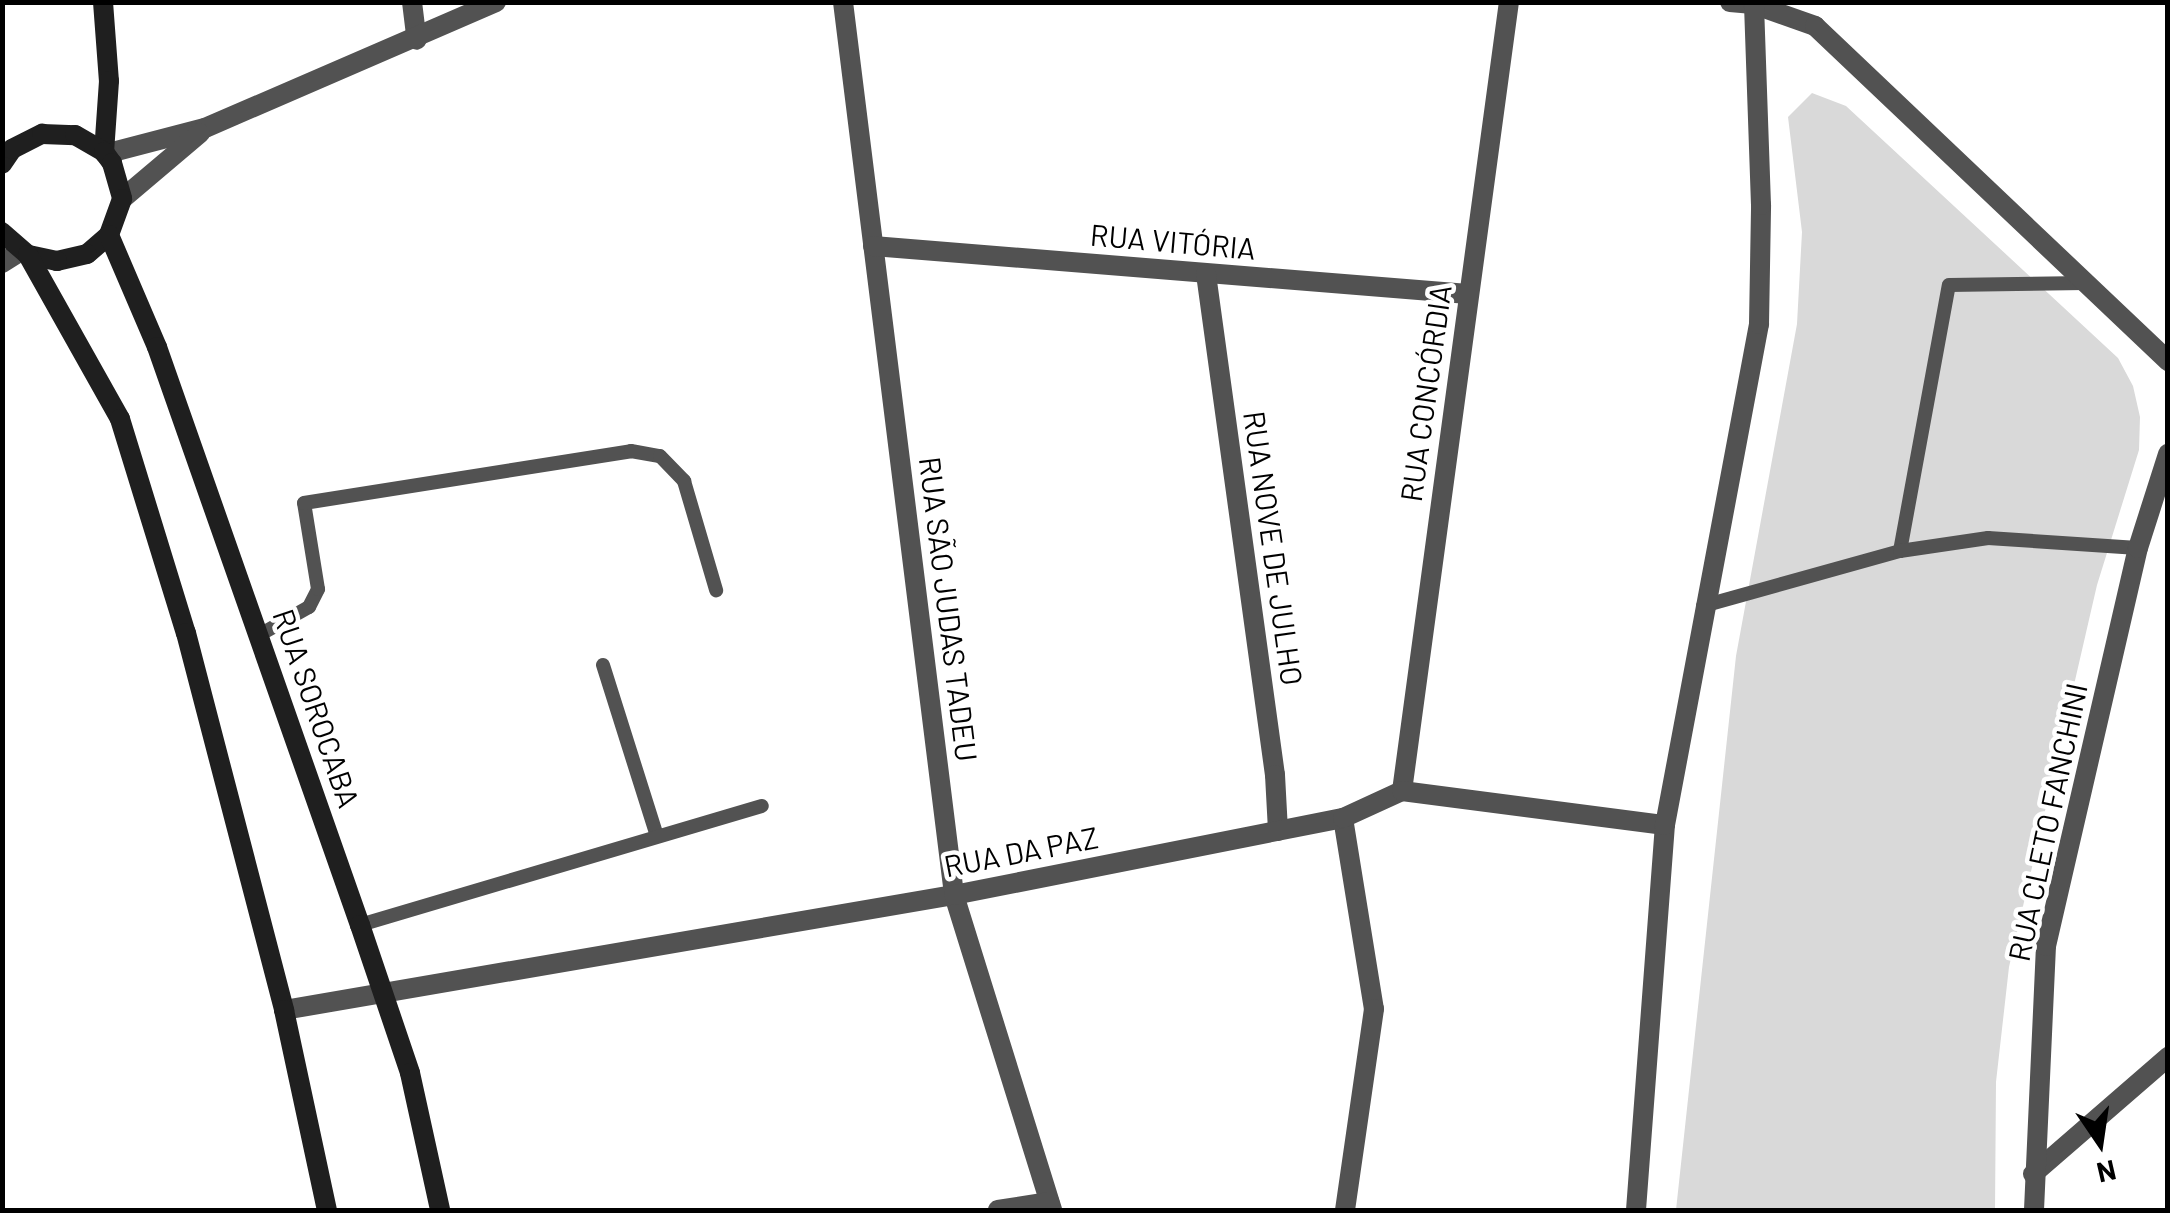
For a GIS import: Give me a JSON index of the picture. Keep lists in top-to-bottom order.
{
  "streets": {
    "main road": ["RUA SOROCABA"],
    "street": [
      "RUA VITÓRIA",
      "RUA CONCÓRDIA",
      "RUA NOVE DE JULHO",
      "RUA SÃO JUDAS TADEU",
      "RUA CLETO FANCHINI",
      "RUA DA PAZ"
    ]
  },
  "crossings": [
    ["RUA VITÓRIA", "RUA CONCÓRDIA"],
    ["RUA VITÓRIA", "RUA NOVE DE JULHO"],
    ["RUA VITÓRIA", "RUA SÃO JUDAS TADEU"],
    ["RUA CONCÓRDIA", "RUA DA PAZ"],
    ["RUA NOVE DE JULHO", "RUA DA PAZ"],
    ["RUA SÃO JUDAS TADEU", "RUA DA PAZ"],
    ["RUA SOROCABA", "RUA DA PAZ"]
  ],
  "north": "bottom"
}
